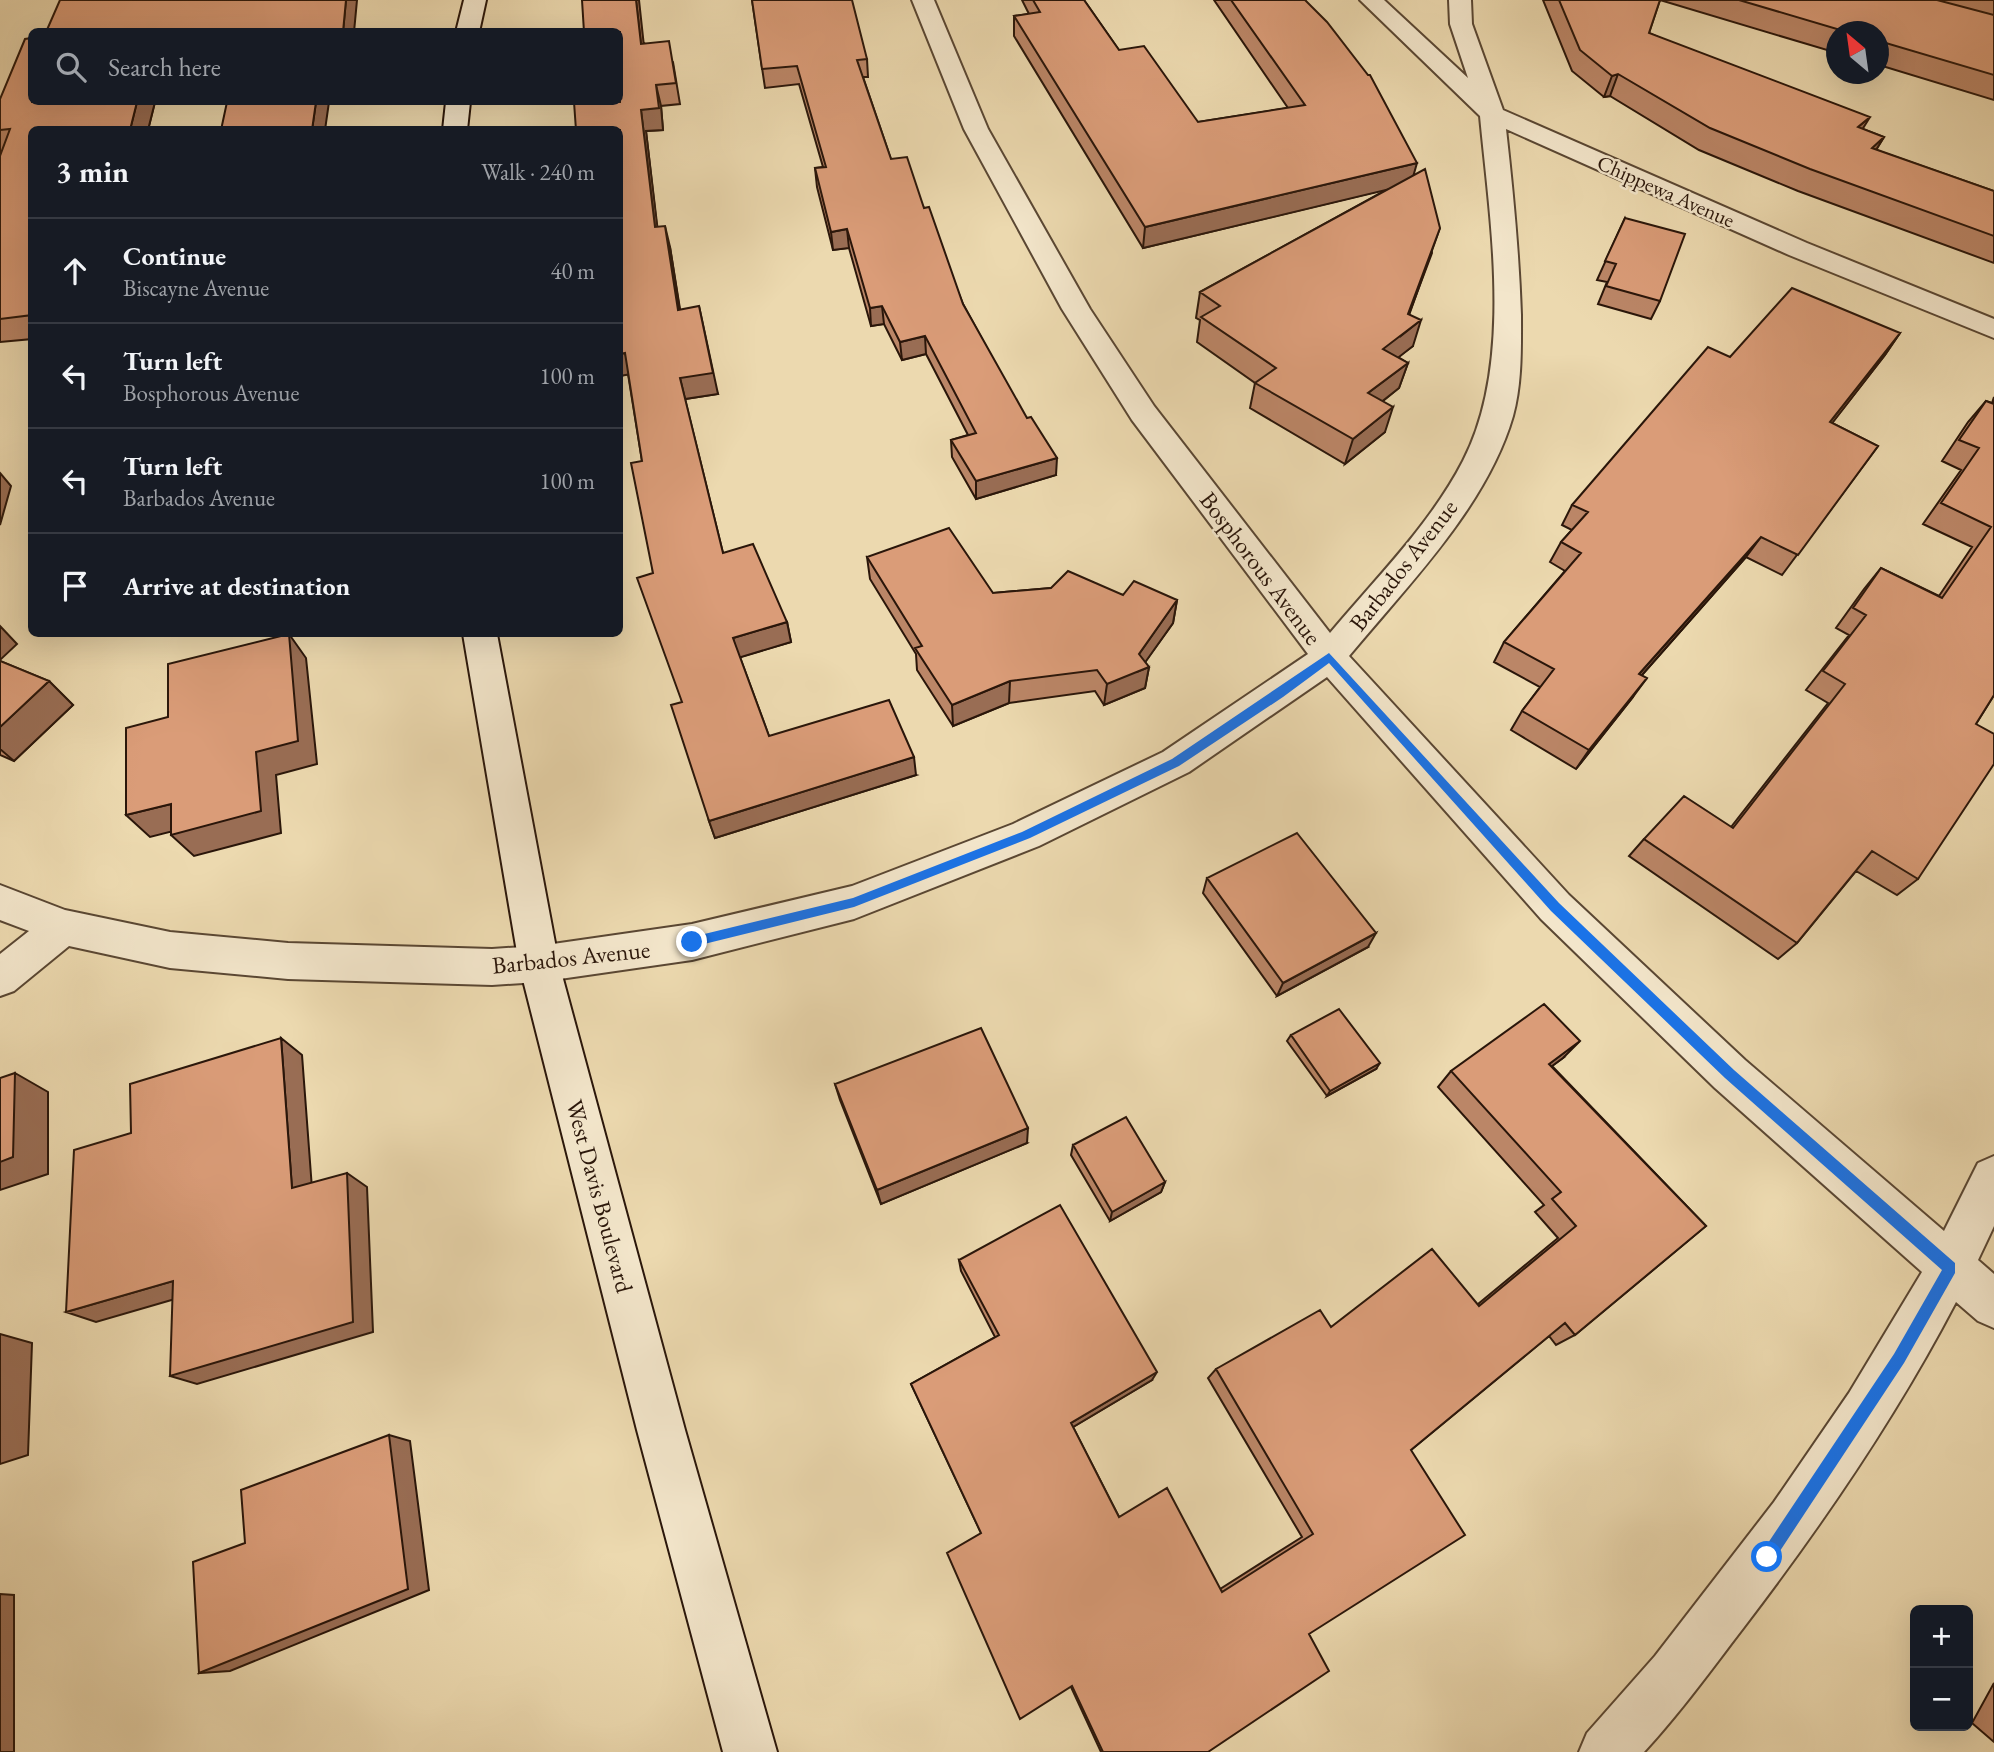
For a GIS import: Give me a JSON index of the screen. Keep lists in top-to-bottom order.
{
  "streets": {
    "street": [
      "Chippewa Avenue",
      "Barbados Avenue",
      "Bosphorous Avenue",
      "West Davis Boulevard"
    ]
  },
  "crossings": [
    ["Chippewa Avenue", "Barbados Avenue"],
    ["Barbados Avenue", "Bosphorous Avenue"],
    ["Barbados Avenue", "West Davis Boulevard"]
  ],
  "north": "top left",
  "page": {
    "search": "Search here",
    "heading": ["3 min", "Walk · 240 m"],
    "list": [
      ["Continue", "Biscayne Avenue", "40 m"],
      ["Turn left", "Bosphorous Avenue", "100 m"],
      ["Turn left", "Barbados Avenue", "100 m"],
      "Arrive at destination"
    ],
    "map_buttons": ["+", "−"]
  }
}
